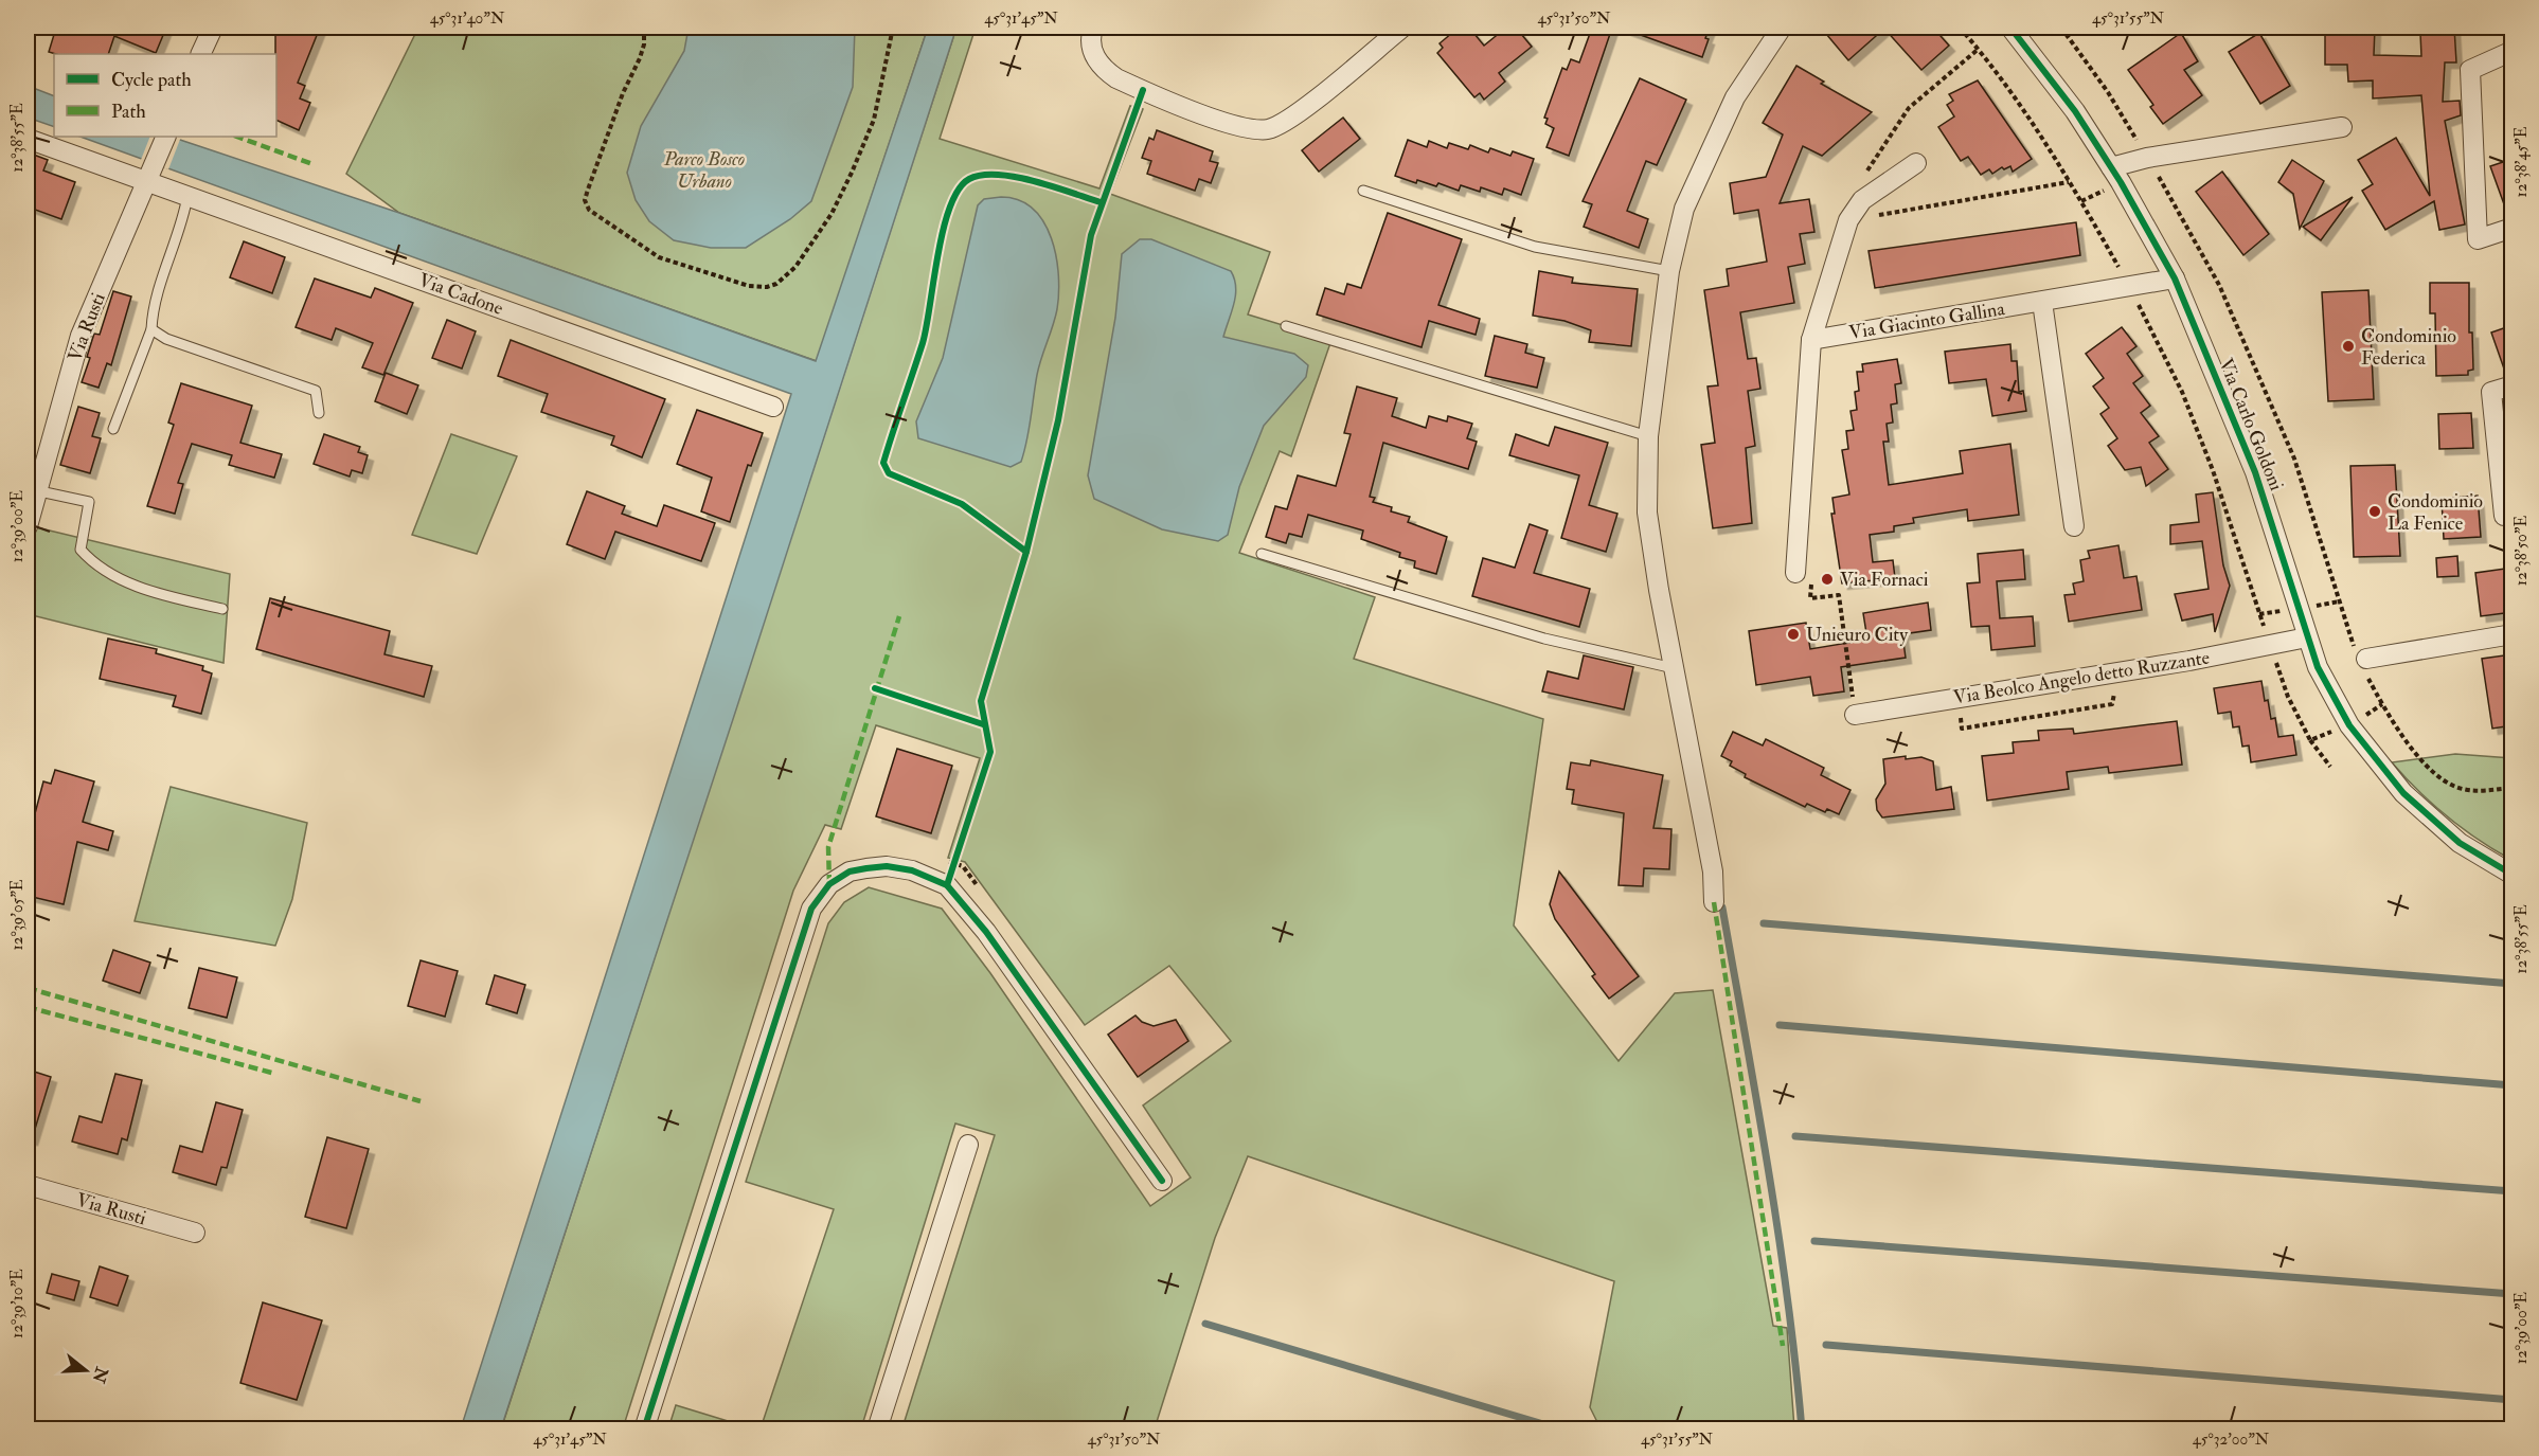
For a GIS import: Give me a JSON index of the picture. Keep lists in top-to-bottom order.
{
  "streets": {
    "street": [
      "Via Cadone",
      "Via Giacinto Gallina",
      "Via Rusti",
      "Via Carlo Goldoni",
      "Via Beolco Angelo detto Ruzzante"
    ]
  },
  "crossings": [
    ["Via Cadone", "Via Rusti"],
    ["Via Giacinto Gallina", "Via Carlo Goldoni"],
    ["Via Carlo Goldoni", "Via Beolco Angelo detto Ruzzante"]
  ],
  "parks": ["Parco Bosco Urbano"],
  "places": [
    "Condominio Federica",
    "Condominio La Fenice",
    "Via Fornaci",
    "Unieuro City"
  ],
  "legend": ["Cycle path", "Path"],
  "north": "right",
  "coordinates": [
    "45°31'40\"N",
    "45°31'45\"N",
    "45°31'50\"N",
    "45°31'55\"N",
    "12°38'55\"E",
    "12°38'45\"E",
    "12°39'00\"E",
    "12°38'50\"E",
    "12°39'05\"E",
    "12°39'10\"E",
    "45°32'00\"N"
  ]
}
